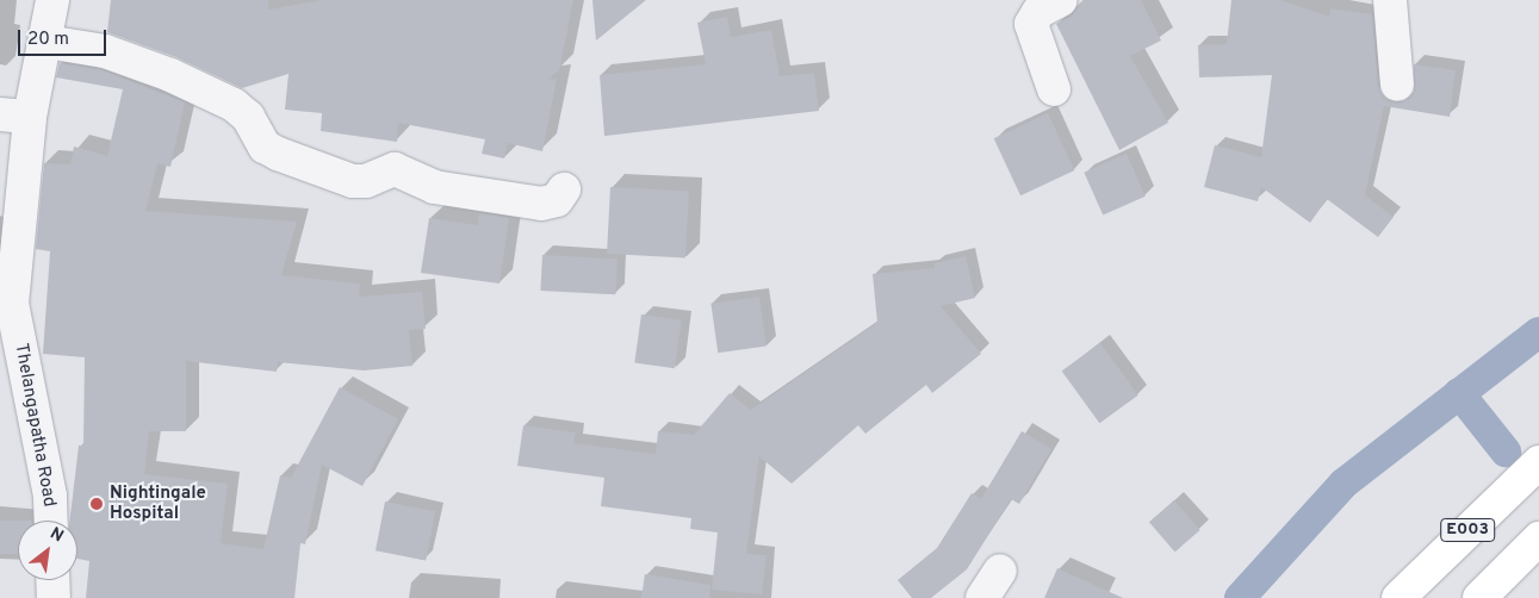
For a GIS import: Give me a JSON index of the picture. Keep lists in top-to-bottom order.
{
  "streets": {
    "highway": ["E003"],
    "street": ["Thelangapatha Road"]
  },
  "places": ["Nightingale Hospital"],
  "scale_bar": "20 m",
  "north": "top right"
}
